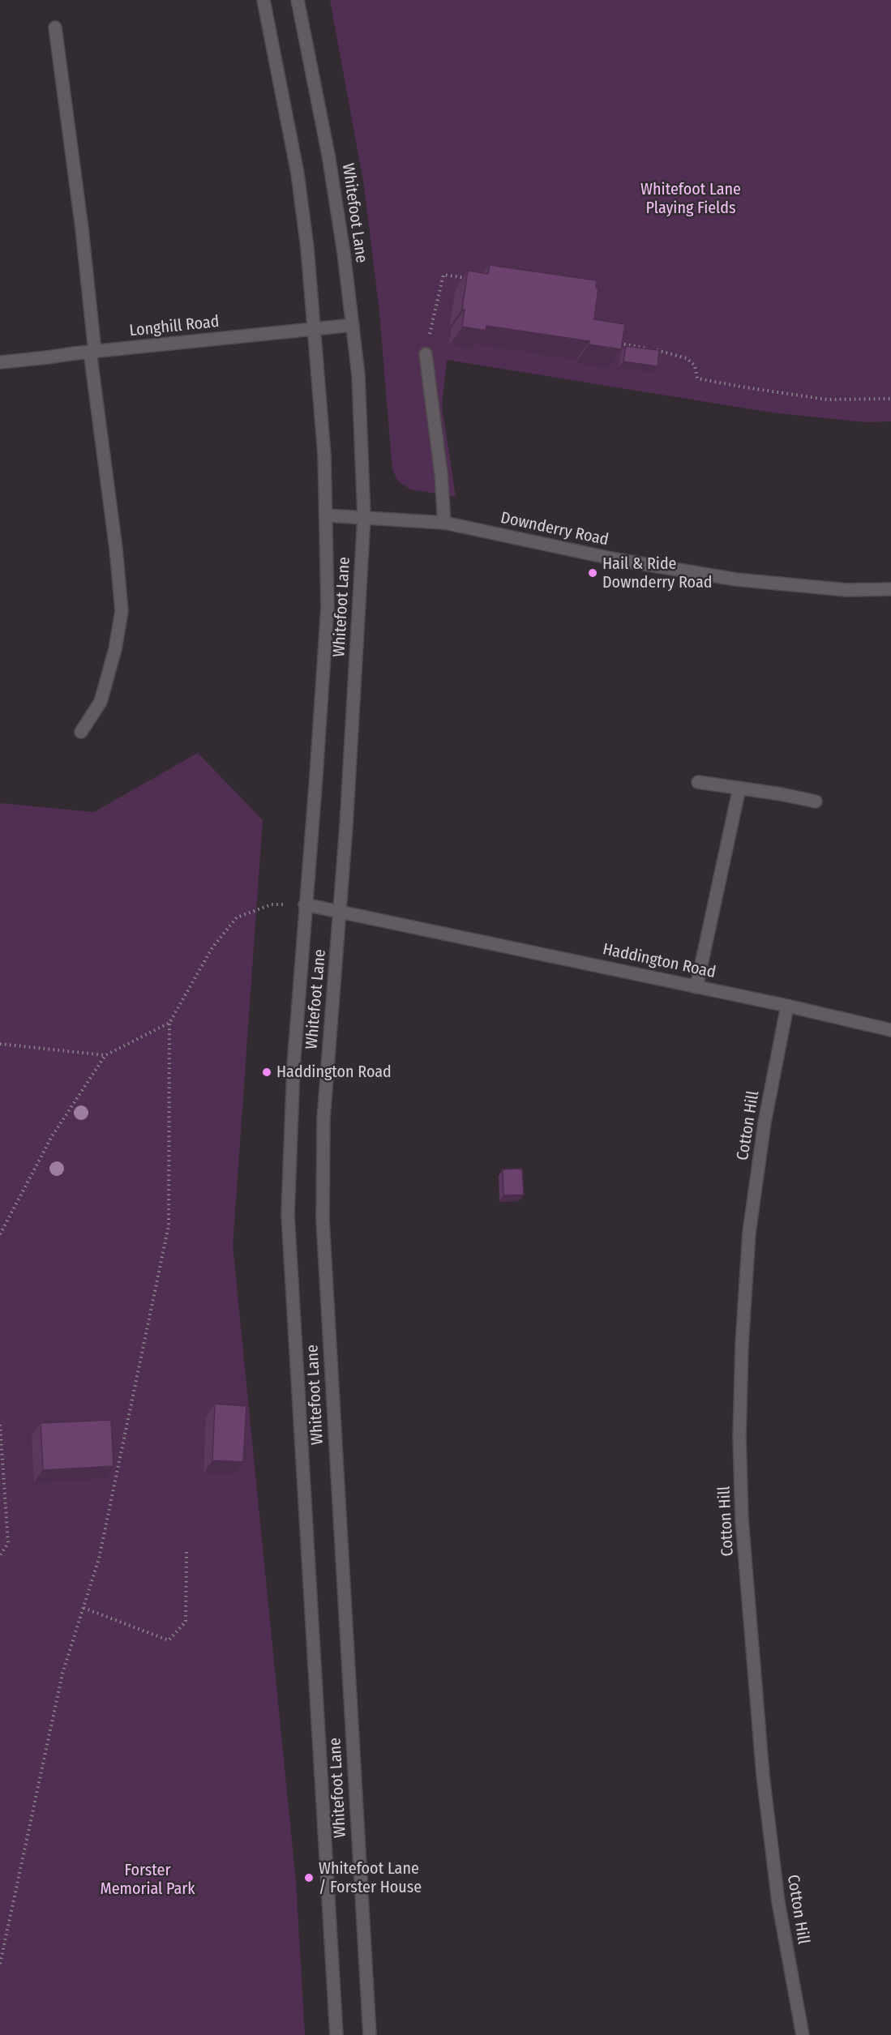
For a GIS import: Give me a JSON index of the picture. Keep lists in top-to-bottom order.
{
  "streets": {
    "street": [
      "Whitefoot Lane",
      "Longhill Road",
      "Downderry Road",
      "Haddington Road",
      "Cotton Hill"
    ]
  },
  "crossings": [
    ["Whitefoot Lane", "Longhill Road"],
    ["Whitefoot Lane", "Downderry Road"],
    ["Whitefoot Lane", "Haddington Road"],
    ["Haddington Road", "Cotton Hill"]
  ],
  "parks": ["Whitefoot Lane Playing Fields", "Forster Memorial Park"],
  "places": ["Hail & Ride Downderry Road", "Haddington Road", "Whitefoot Lane / Forster House"]
}
